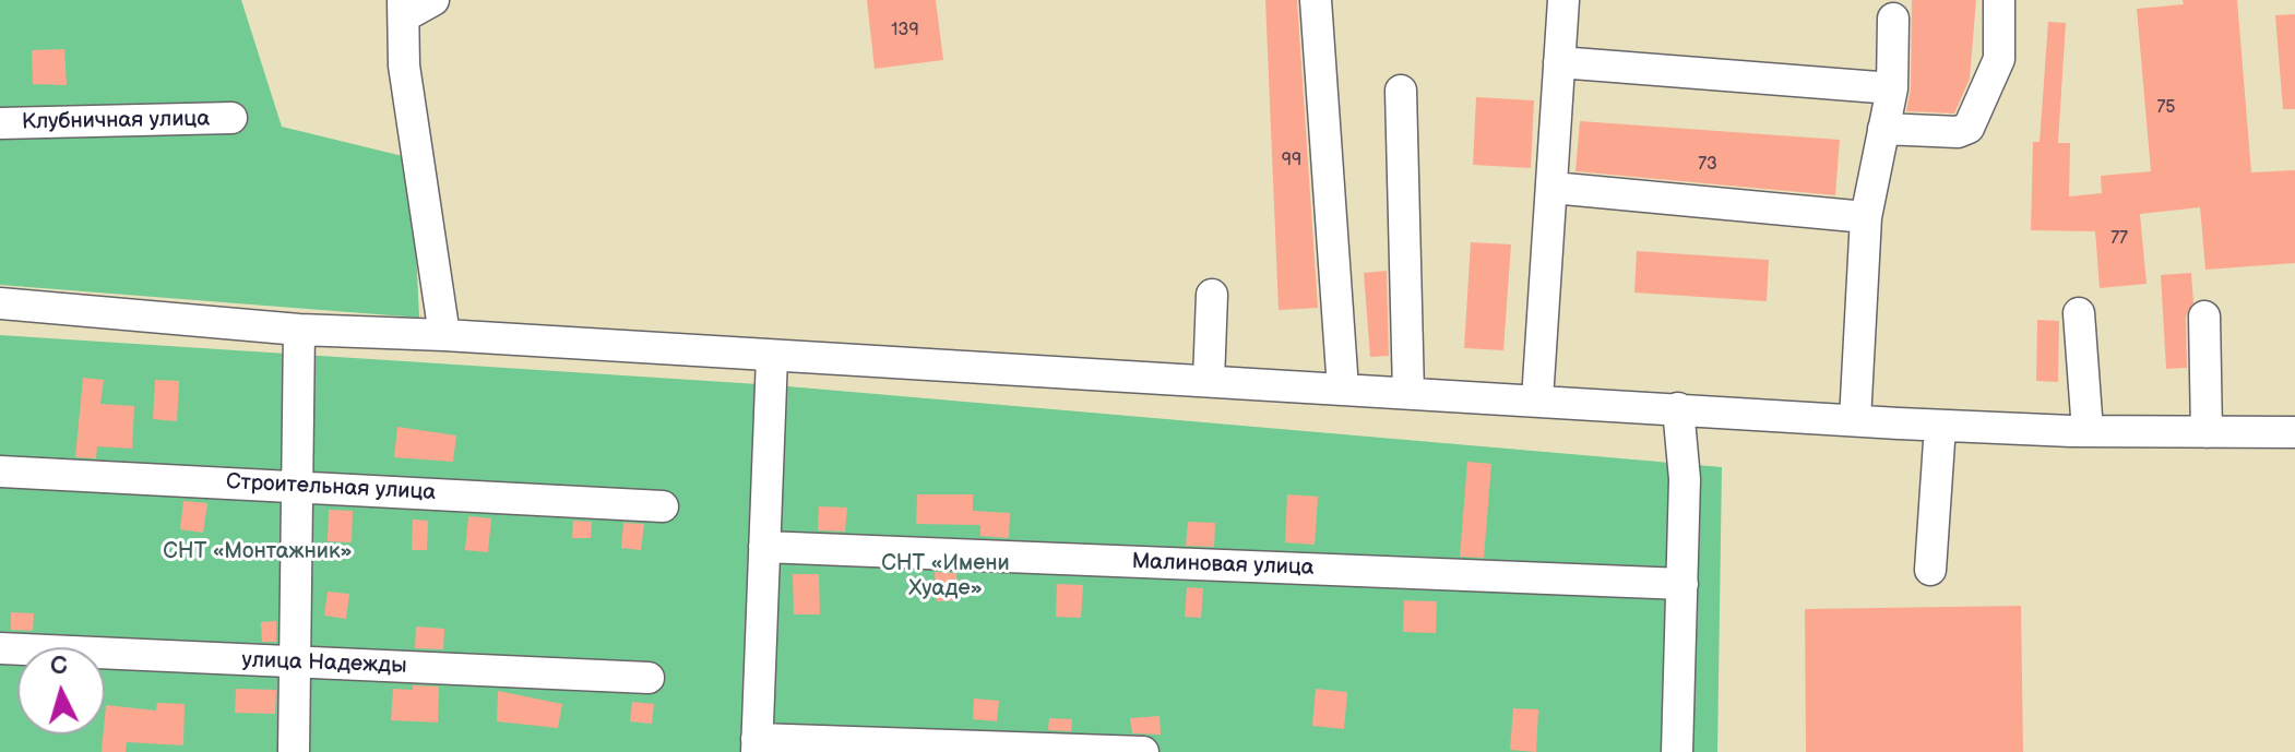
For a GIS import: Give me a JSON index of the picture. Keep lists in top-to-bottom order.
{
  "streets": {
    "street": [
      "Клубничная улица",
      "Строительная улица",
      "Малиновая улица",
      "улица Надежды"
    ]
  },
  "parks": ["СНТ «Монтажник»", "СНТ «Имени Хуаде»"],
  "house_numbers": [
    "139",
    "75",
    "99",
    "73",
    "77"
  ],
  "north": "top"
}
